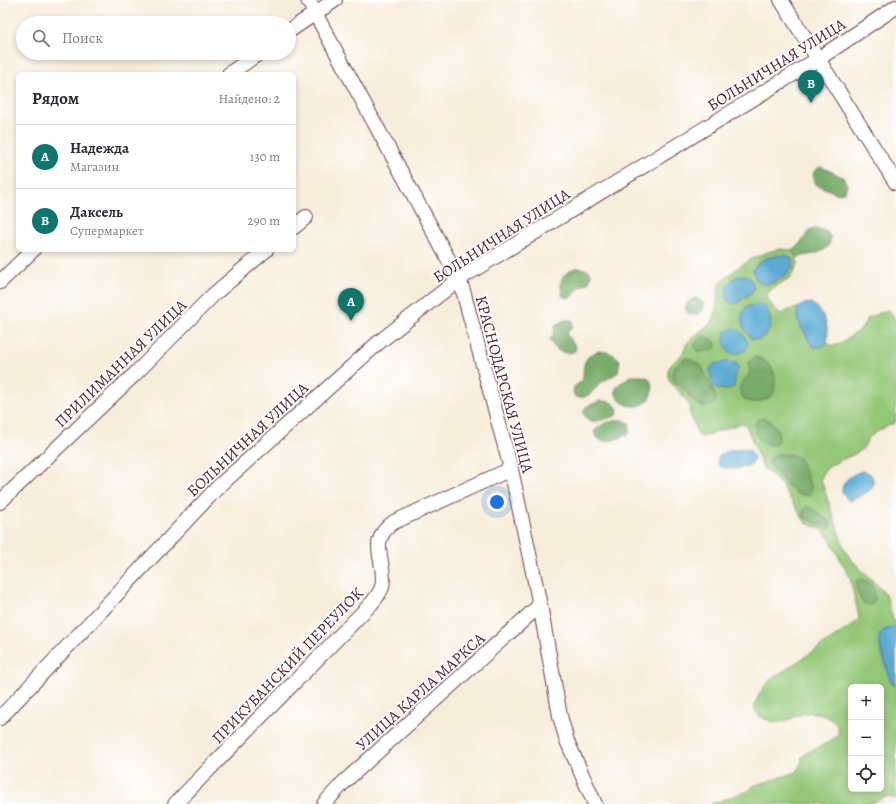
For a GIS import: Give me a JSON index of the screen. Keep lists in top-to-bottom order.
{
  "streets": {
    "street": [
      "БОЛЬНИЧНАЯ УЛИЦА",
      "ПРИЛИМАННАЯ УЛИЦА",
      "КРАСНОДАРСКАЯ УЛИЦА",
      "ПРИКУБАНСКИЙ ПЕРЕУЛОК",
      "УЛИЦА КАРЛА МАРКСА"
    ]
  },
  "crossings": [
    ["БОЛЬНИЧНАЯ УЛИЦА", "КРАСНОДАРСКАЯ УЛИЦА"],
    ["КРАСНОДАРСКАЯ УЛИЦА", "ПРИКУБАНСКИЙ ПЕРЕУЛОК"],
    ["КРАСНОДАРСКАЯ УЛИЦА", "УЛИЦА КАРЛА МАРКСА"]
  ],
  "page": {
    "search": "Поиск",
    "pins": ["B", "A"],
    "heading": ["Рядом", "Найдено: 2"],
    "list": [
      {
        "mark": "A",
        "name": "Надежда",
        "note": "Магазин",
        "value": "130 m"
      },
      {
        "mark": "B",
        "name": "Даксель",
        "note": "Супермаркет",
        "value": "290 m"
      }
    ],
    "map_buttons": ["+", "−"]
  }
}
